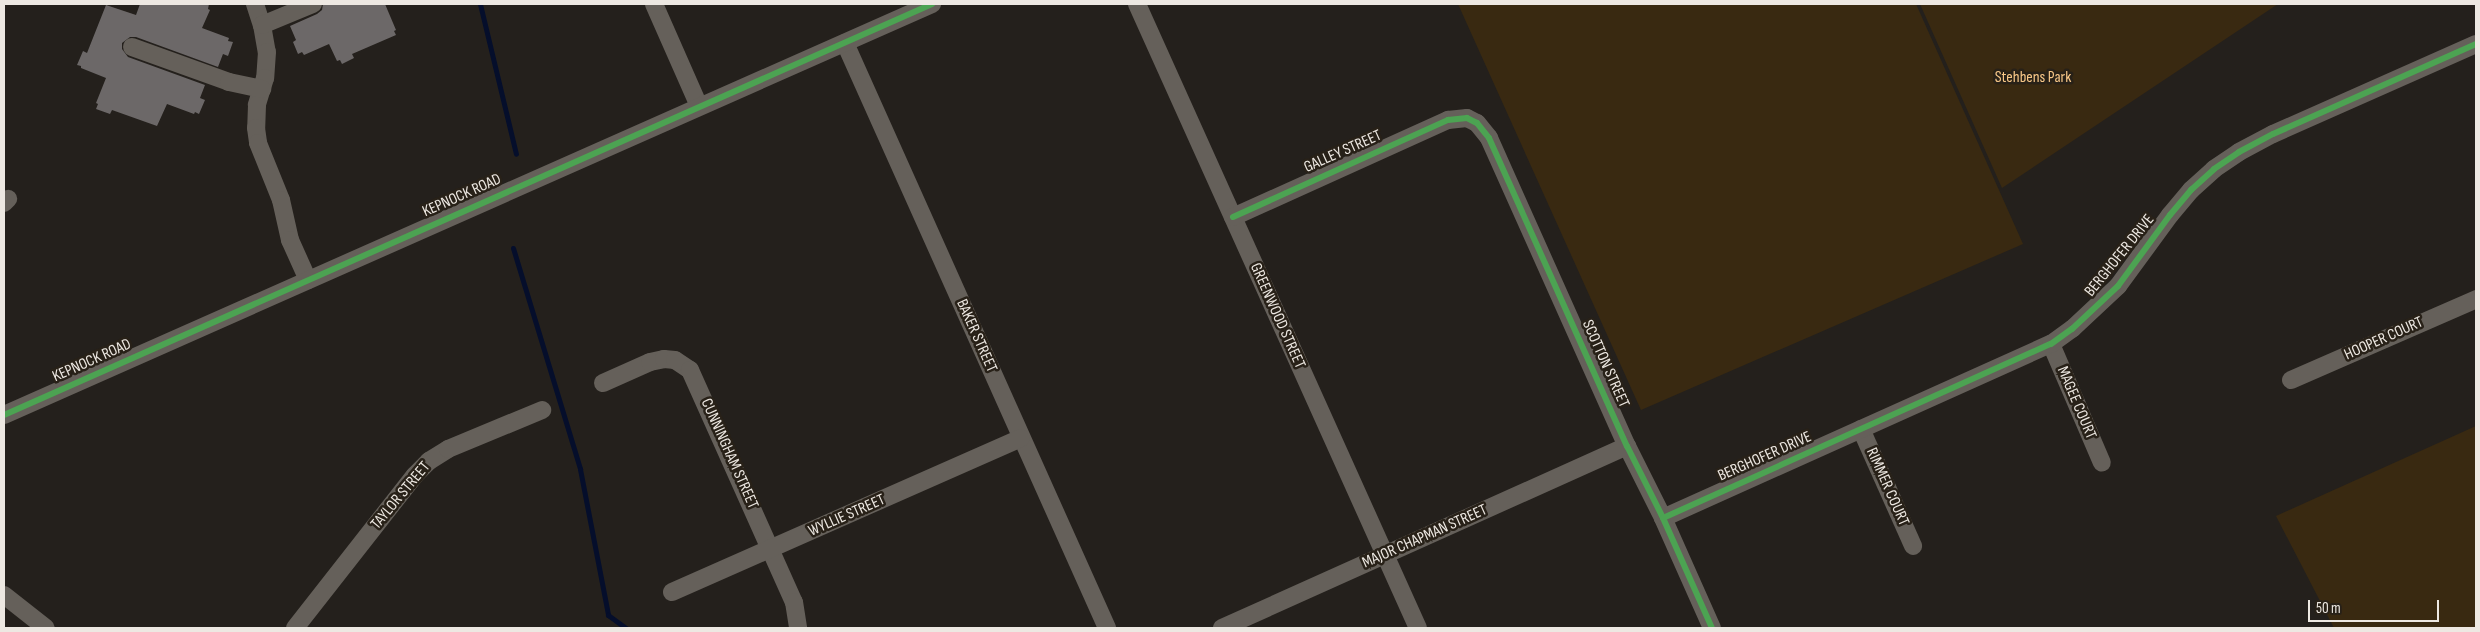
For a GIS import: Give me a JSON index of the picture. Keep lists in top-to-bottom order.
{
  "streets": {
    "street": [
      "GALLEY STREET",
      "KEPNOCK ROAD",
      "BERGHOFER DRIVE",
      "GREENWOOD STREET",
      "BAKER STREET",
      "HOOPER COURT",
      "SCOTTON STREET",
      "MAGEE COURT",
      "CUNNINGHAM STREET",
      "RIMMER COURT",
      "TAYLOR STREET",
      "WYLLIE STREET",
      "MAJOR CHAPMAN STREET"
    ]
  },
  "crossings": [
    ["GALLEY STREET", "GREENWOOD STREET"],
    ["GALLEY STREET", "SCOTTON STREET"],
    ["KEPNOCK ROAD", "BAKER STREET"],
    ["BERGHOFER DRIVE", "SCOTTON STREET"],
    ["BERGHOFER DRIVE", "MAGEE COURT"],
    ["BERGHOFER DRIVE", "RIMMER COURT"],
    ["GREENWOOD STREET", "MAJOR CHAPMAN STREET"],
    ["BAKER STREET", "WYLLIE STREET"],
    ["SCOTTON STREET", "MAJOR CHAPMAN STREET"],
    ["CUNNINGHAM STREET", "WYLLIE STREET"]
  ],
  "parks": ["Stehbens Park"],
  "scale_bar": "50 m"
}
